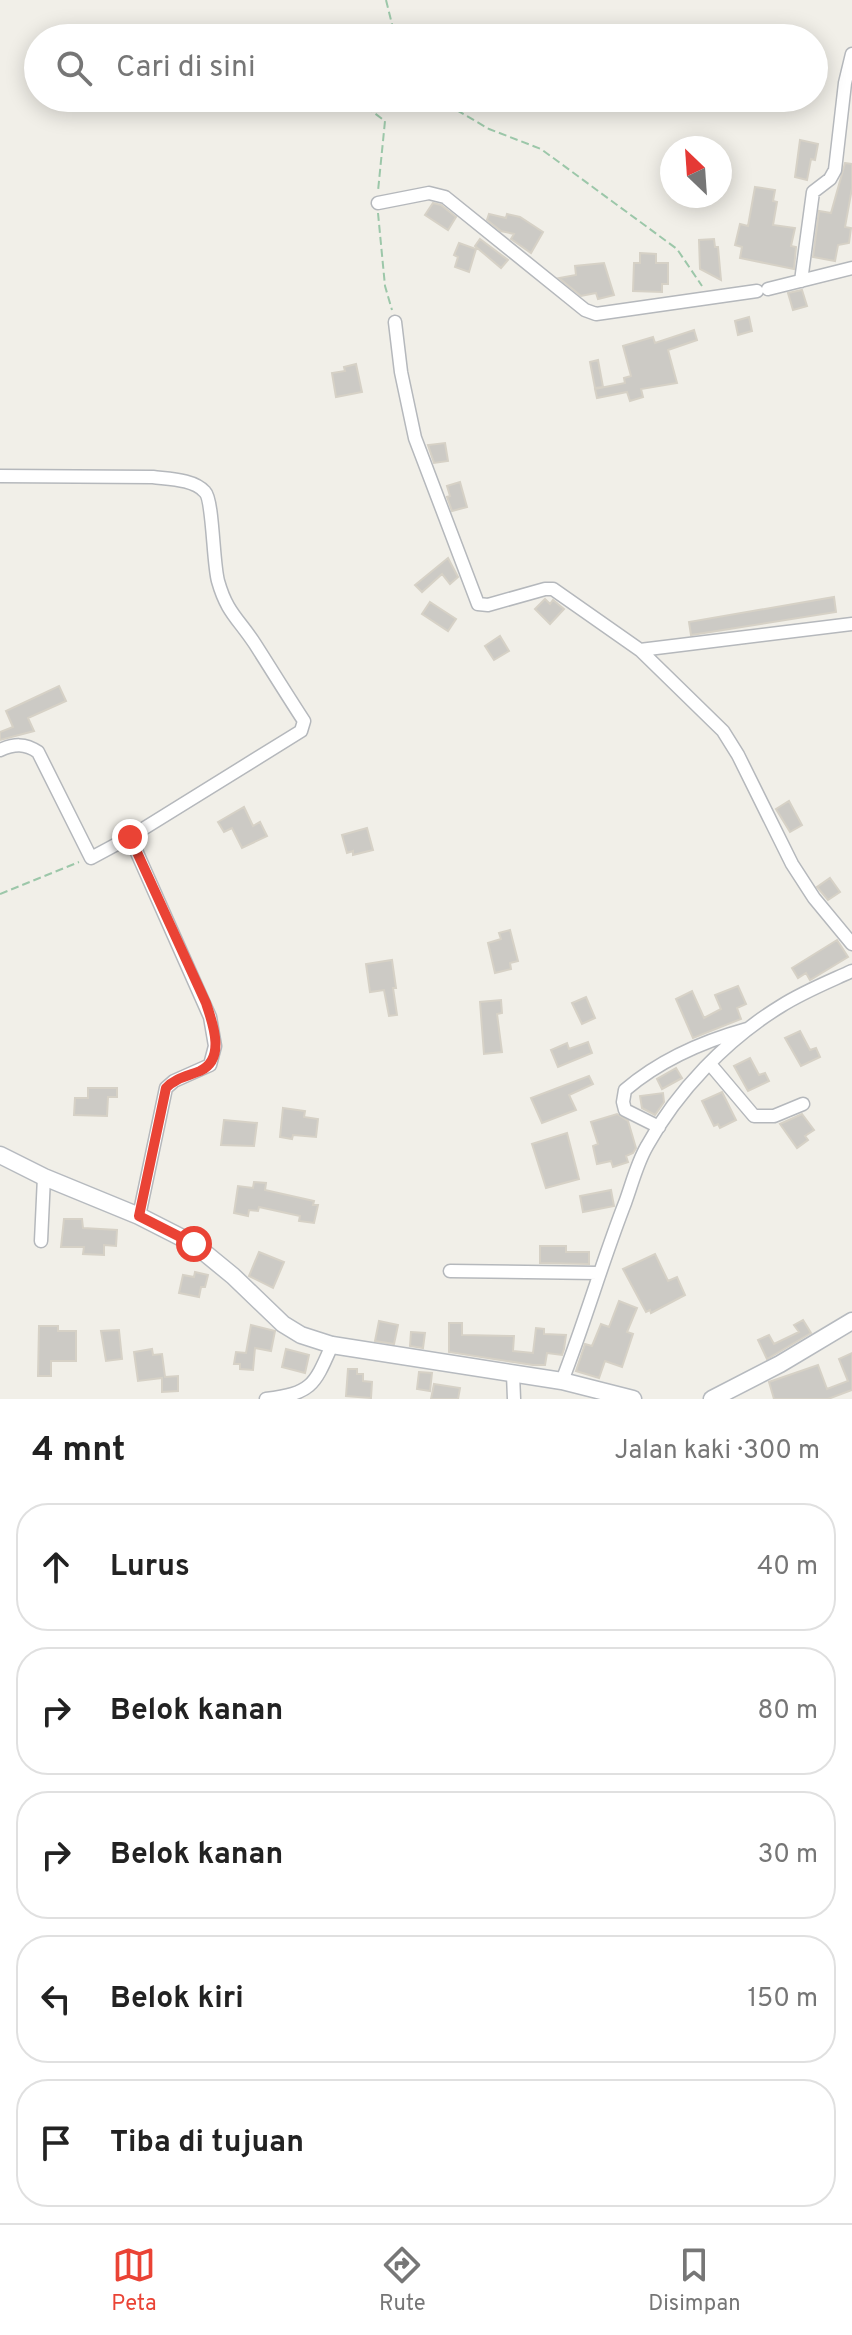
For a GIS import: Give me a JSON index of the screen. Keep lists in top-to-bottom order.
{
  "north": "top left",
  "page": {
    "search": "Cari di sini",
    "heading": ["4 mnt", "Jalan kaki · 300 m"],
    "list": [
      ["Lurus", "40 m"],
      ["Belok kanan", "80 m"],
      ["Belok kanan", "30 m"],
      ["Belok kiri", "150 m"],
      "Tiba di tujuan"
    ],
    "nav": ["Peta", "Rute", "Disimpan"]
  }
}
